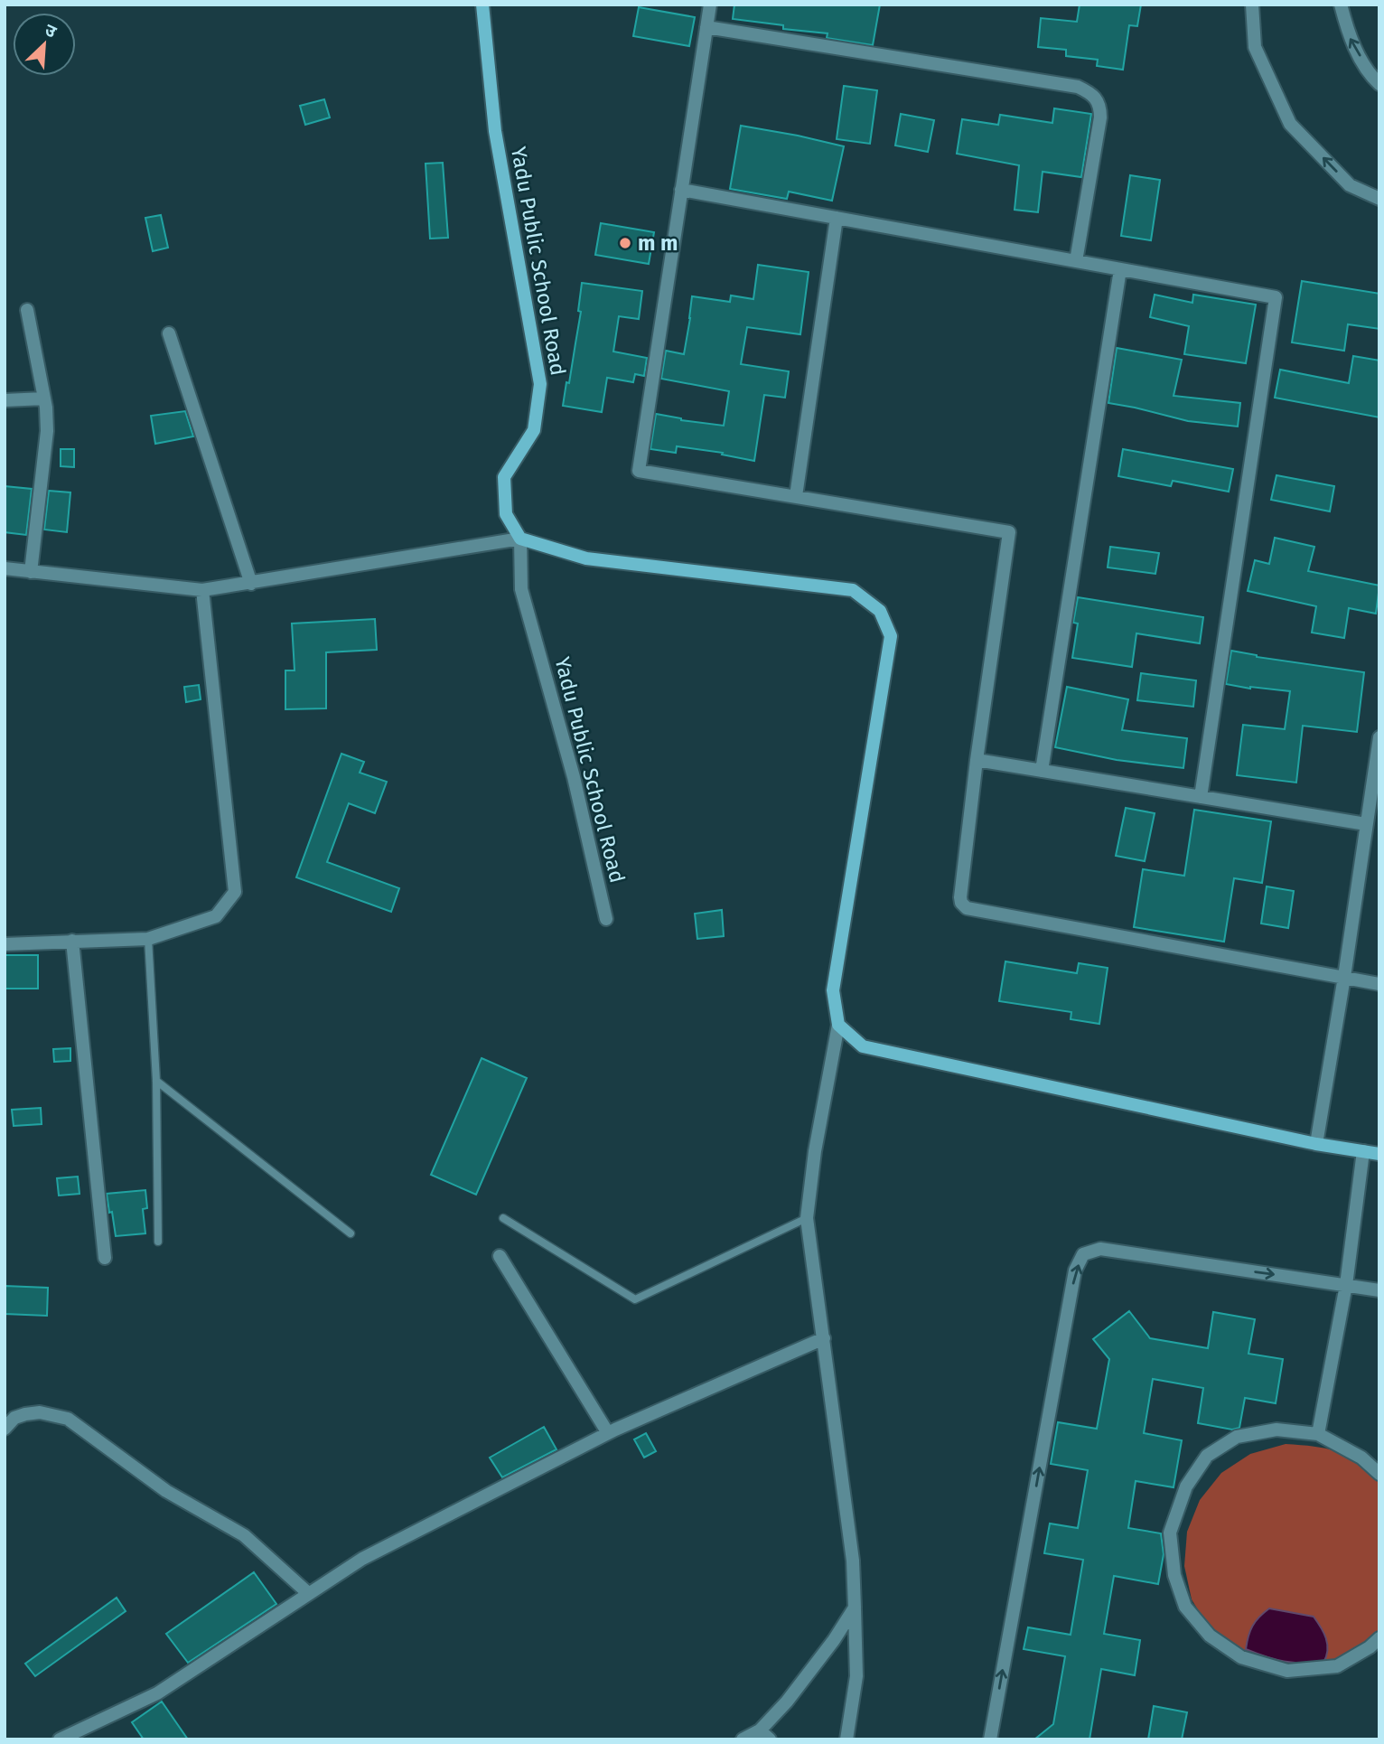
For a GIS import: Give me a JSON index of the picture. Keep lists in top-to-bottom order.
{
  "streets": {
    "street": ["Yadu Public School Road"]
  },
  "places": ["m m"],
  "north": "top right"
}
